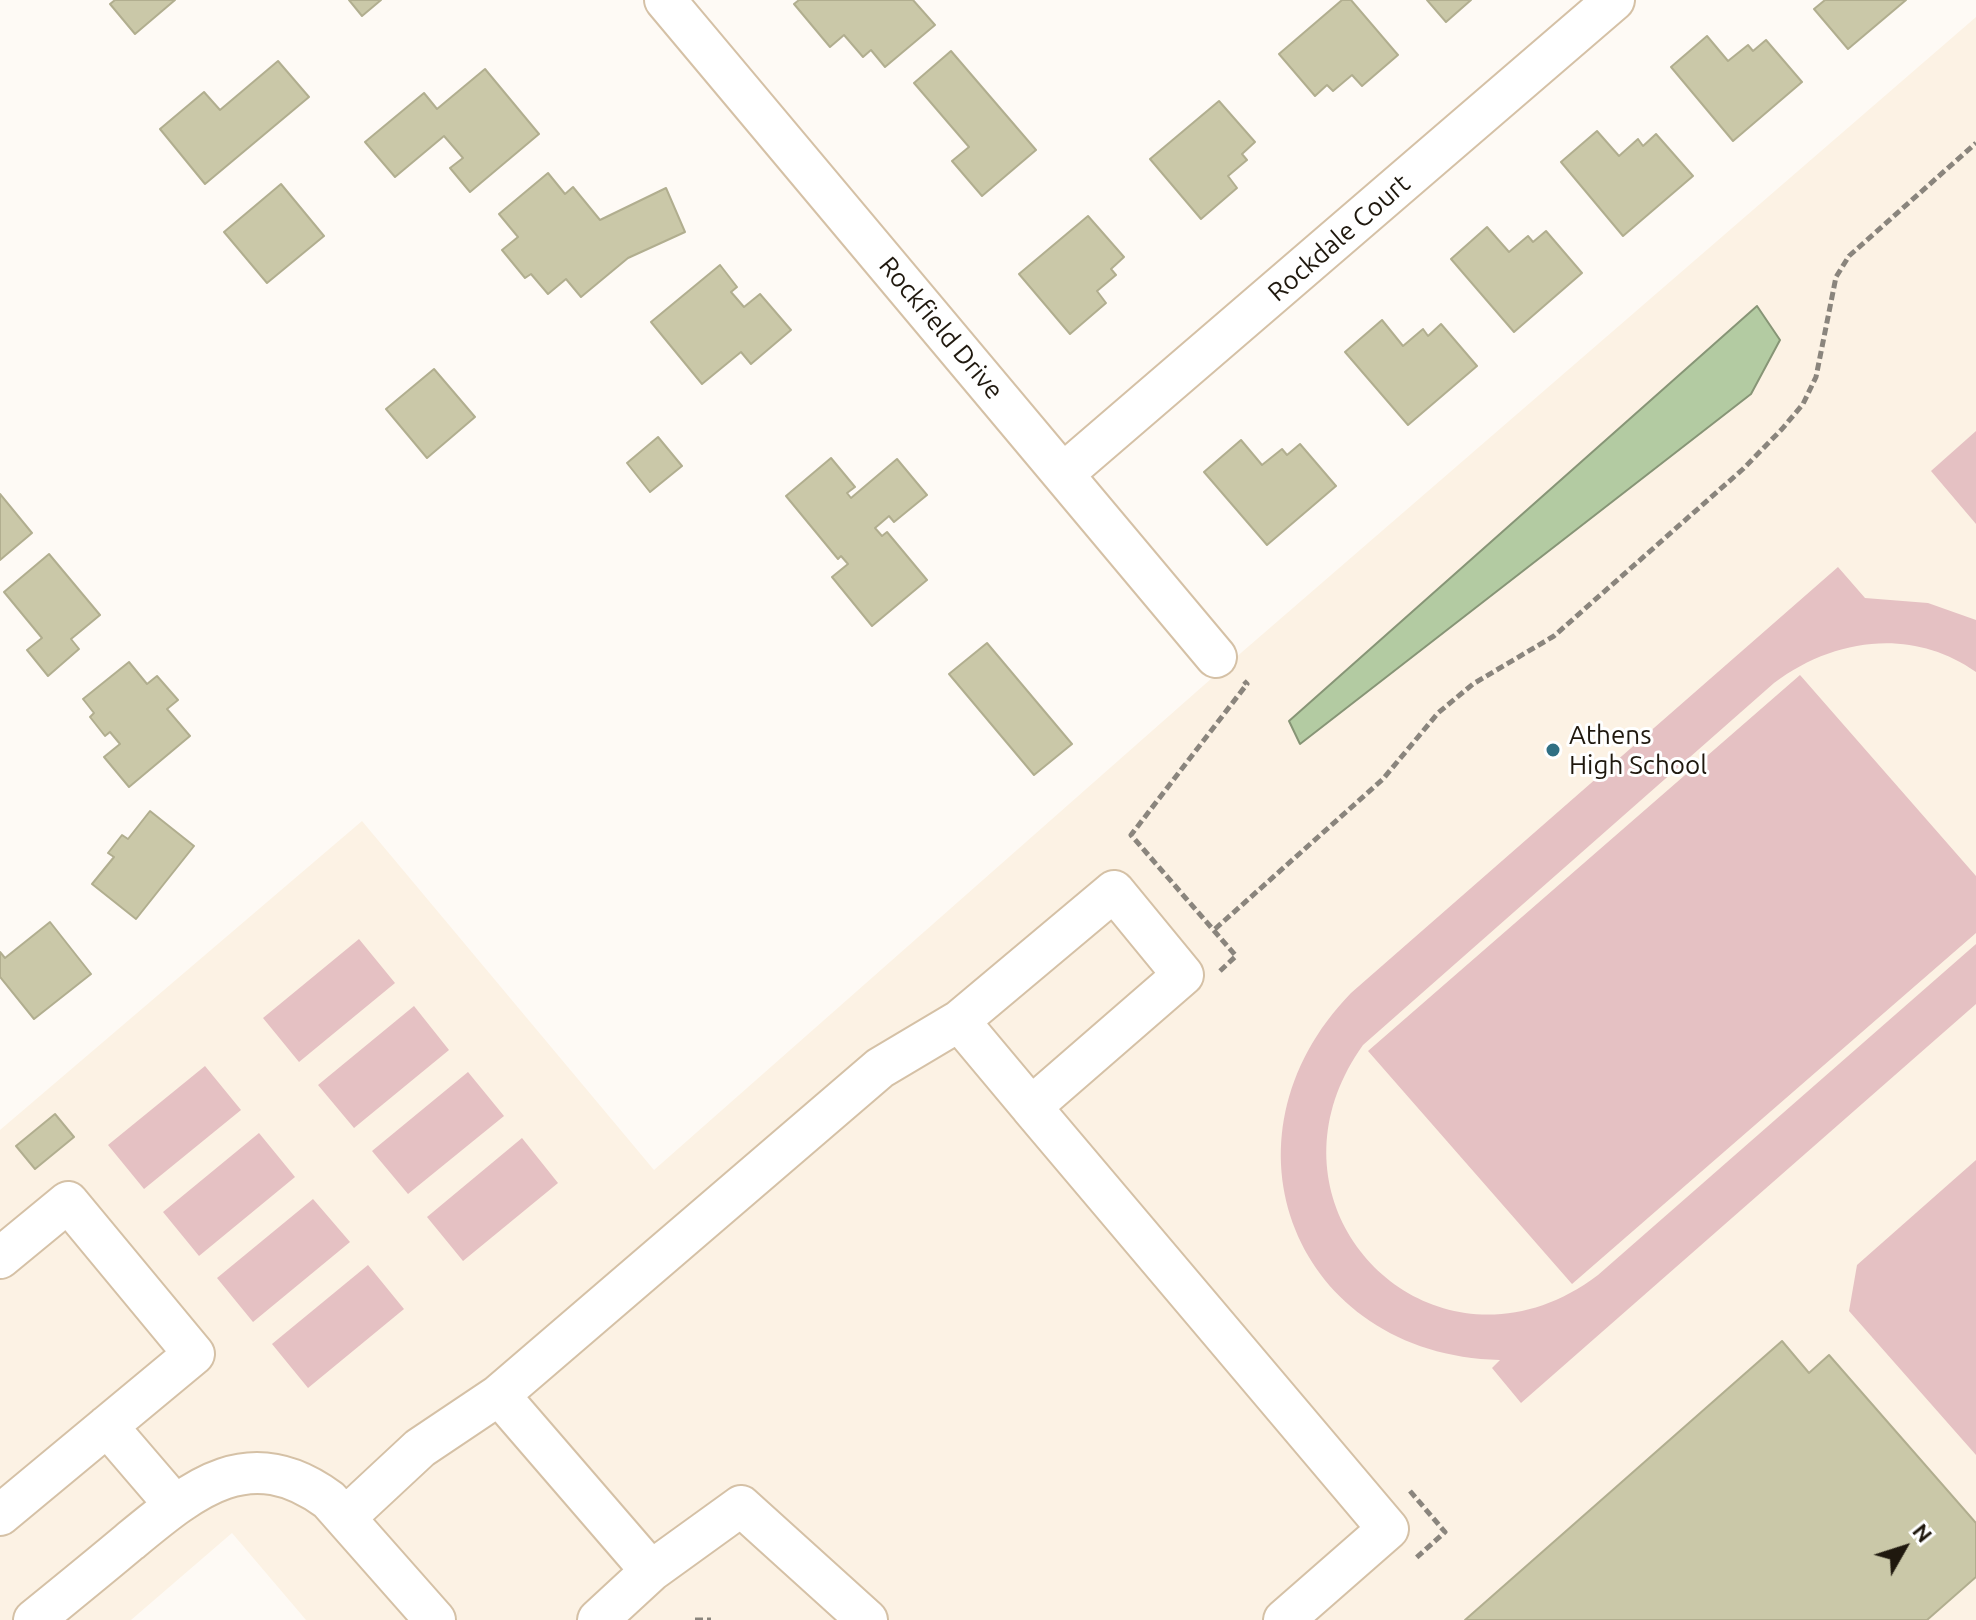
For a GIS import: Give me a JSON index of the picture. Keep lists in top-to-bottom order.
{
  "streets": {
    "street": ["Rockdale Court", "Rockfield Drive"]
  },
  "crossings": [
    ["Rockdale Court", "Rockfield Drive"]
  ],
  "places": ["Athens High School"],
  "north": "top right"
}
